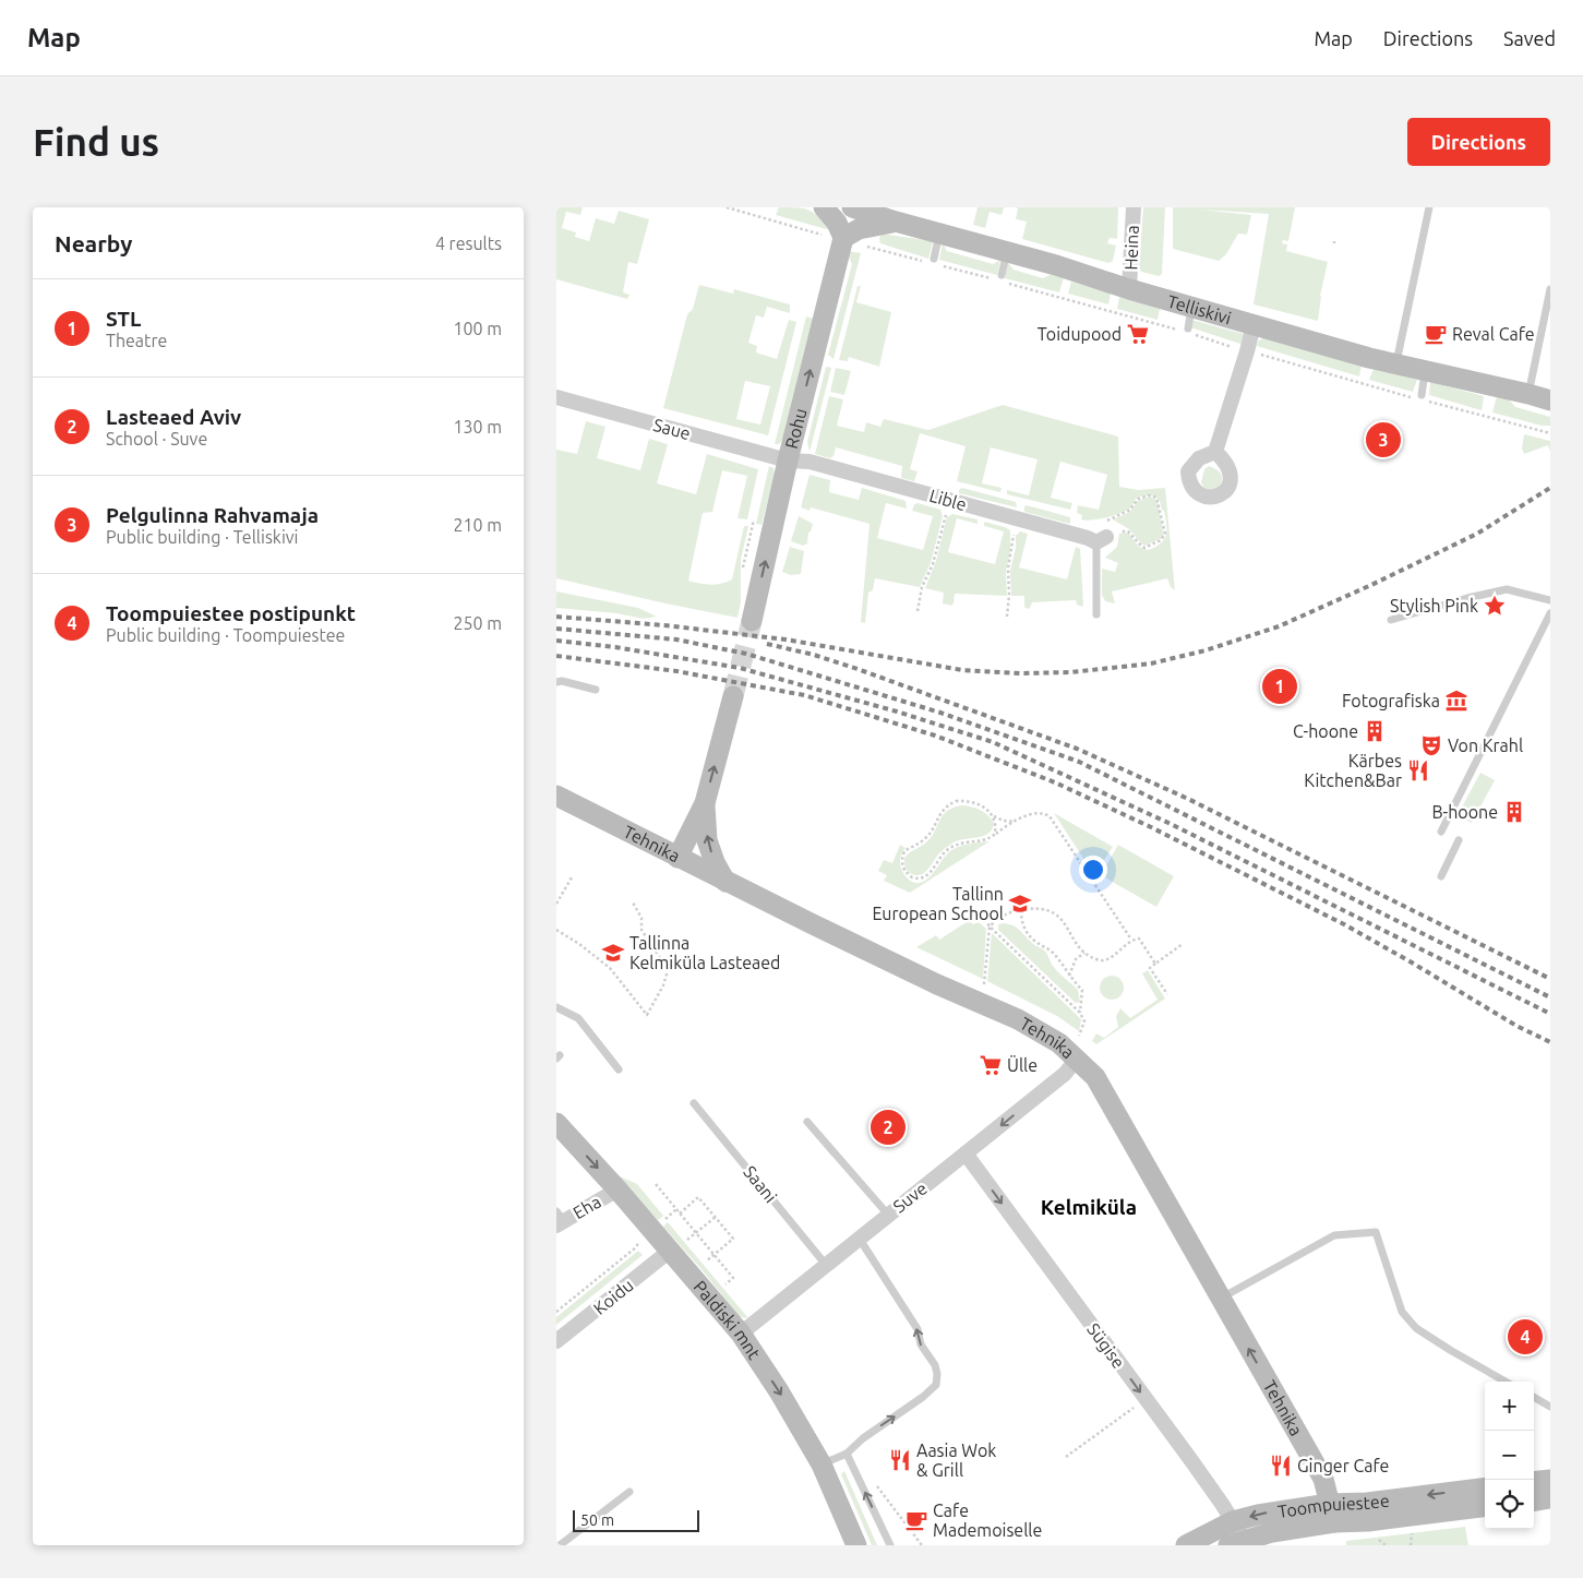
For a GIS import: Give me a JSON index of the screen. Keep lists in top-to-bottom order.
{
  "streets": {
    "street": [
      "Heina",
      "Telliskivi",
      "Saue",
      "Rohu",
      "Lible",
      "Tehnika",
      "Suve",
      "Eha",
      "Koidu",
      "Paldiski mnt",
      "Sügise",
      "Toompuiestee"
    ],
    "lane": ["Saani"]
  },
  "crossings": [
    ["Heina", "Telliskivi"],
    ["Saue", "Rohu"],
    ["Saue", "Lible"],
    ["Rohu", "Lible"],
    ["Tehnika", "Suve"],
    ["Tehnika", "Toompuiestee"],
    ["Saani", "Suve"],
    ["Suve", "Paldiski mnt"],
    ["Suve", "Sügise"],
    ["Eha", "Paldiski mnt"],
    ["Koidu", "Paldiski mnt"],
    ["Sügise", "Toompuiestee"]
  ],
  "one_way": ["Rohu", "Paldiski mnt", "Sügise"],
  "districts": ["Kelmiküla"],
  "places": {
    "supermarket": ["Toidupood", "Ülle"],
    "cafe": ["Reval Cafe", "Cafe Mademoiselle"],
    "place": ["Stylish Pink"],
    "museum": ["Fotografiska"],
    "building": ["C-hoone", "B-hoone"],
    "theatre": ["Von Krahl"],
    "restaurant": ["Kärbes Kitchen&Bar", "Aasia Wok & Grill", "Ginger Cafe"],
    "school or university": ["Tallinn European School", "Tallinna Kelmiküla Lasteaed"]
  },
  "scale_bar": "50 m",
  "page": {
    "header": "Map",
    "nav": ["Map", "Directions", "Saved"],
    "buttons": "Directions",
    "title": "Find us",
    "heading": ["Nearby", "4 results"],
    "list": [
      {
        "mark": "1",
        "name": "STL",
        "note": "Theatre",
        "value": "100 m"
      },
      {
        "mark": "2",
        "name": "Lasteaed Aviv",
        "note": "School · Suve",
        "value": "130 m"
      },
      {
        "mark": "3",
        "name": "Pelgulinna Rahvamaja",
        "note": "Public building · Telliskivi",
        "value": "210 m"
      },
      {
        "mark": "4",
        "name": "Toompuiestee postipunkt",
        "note": "Public building · Toompuiestee",
        "value": "250 m"
      }
    ],
    "pins": [
      "3",
      "1",
      "2",
      "4"
    ],
    "map_buttons": ["+", "−"],
    "scale": "50 m"
  }
}
